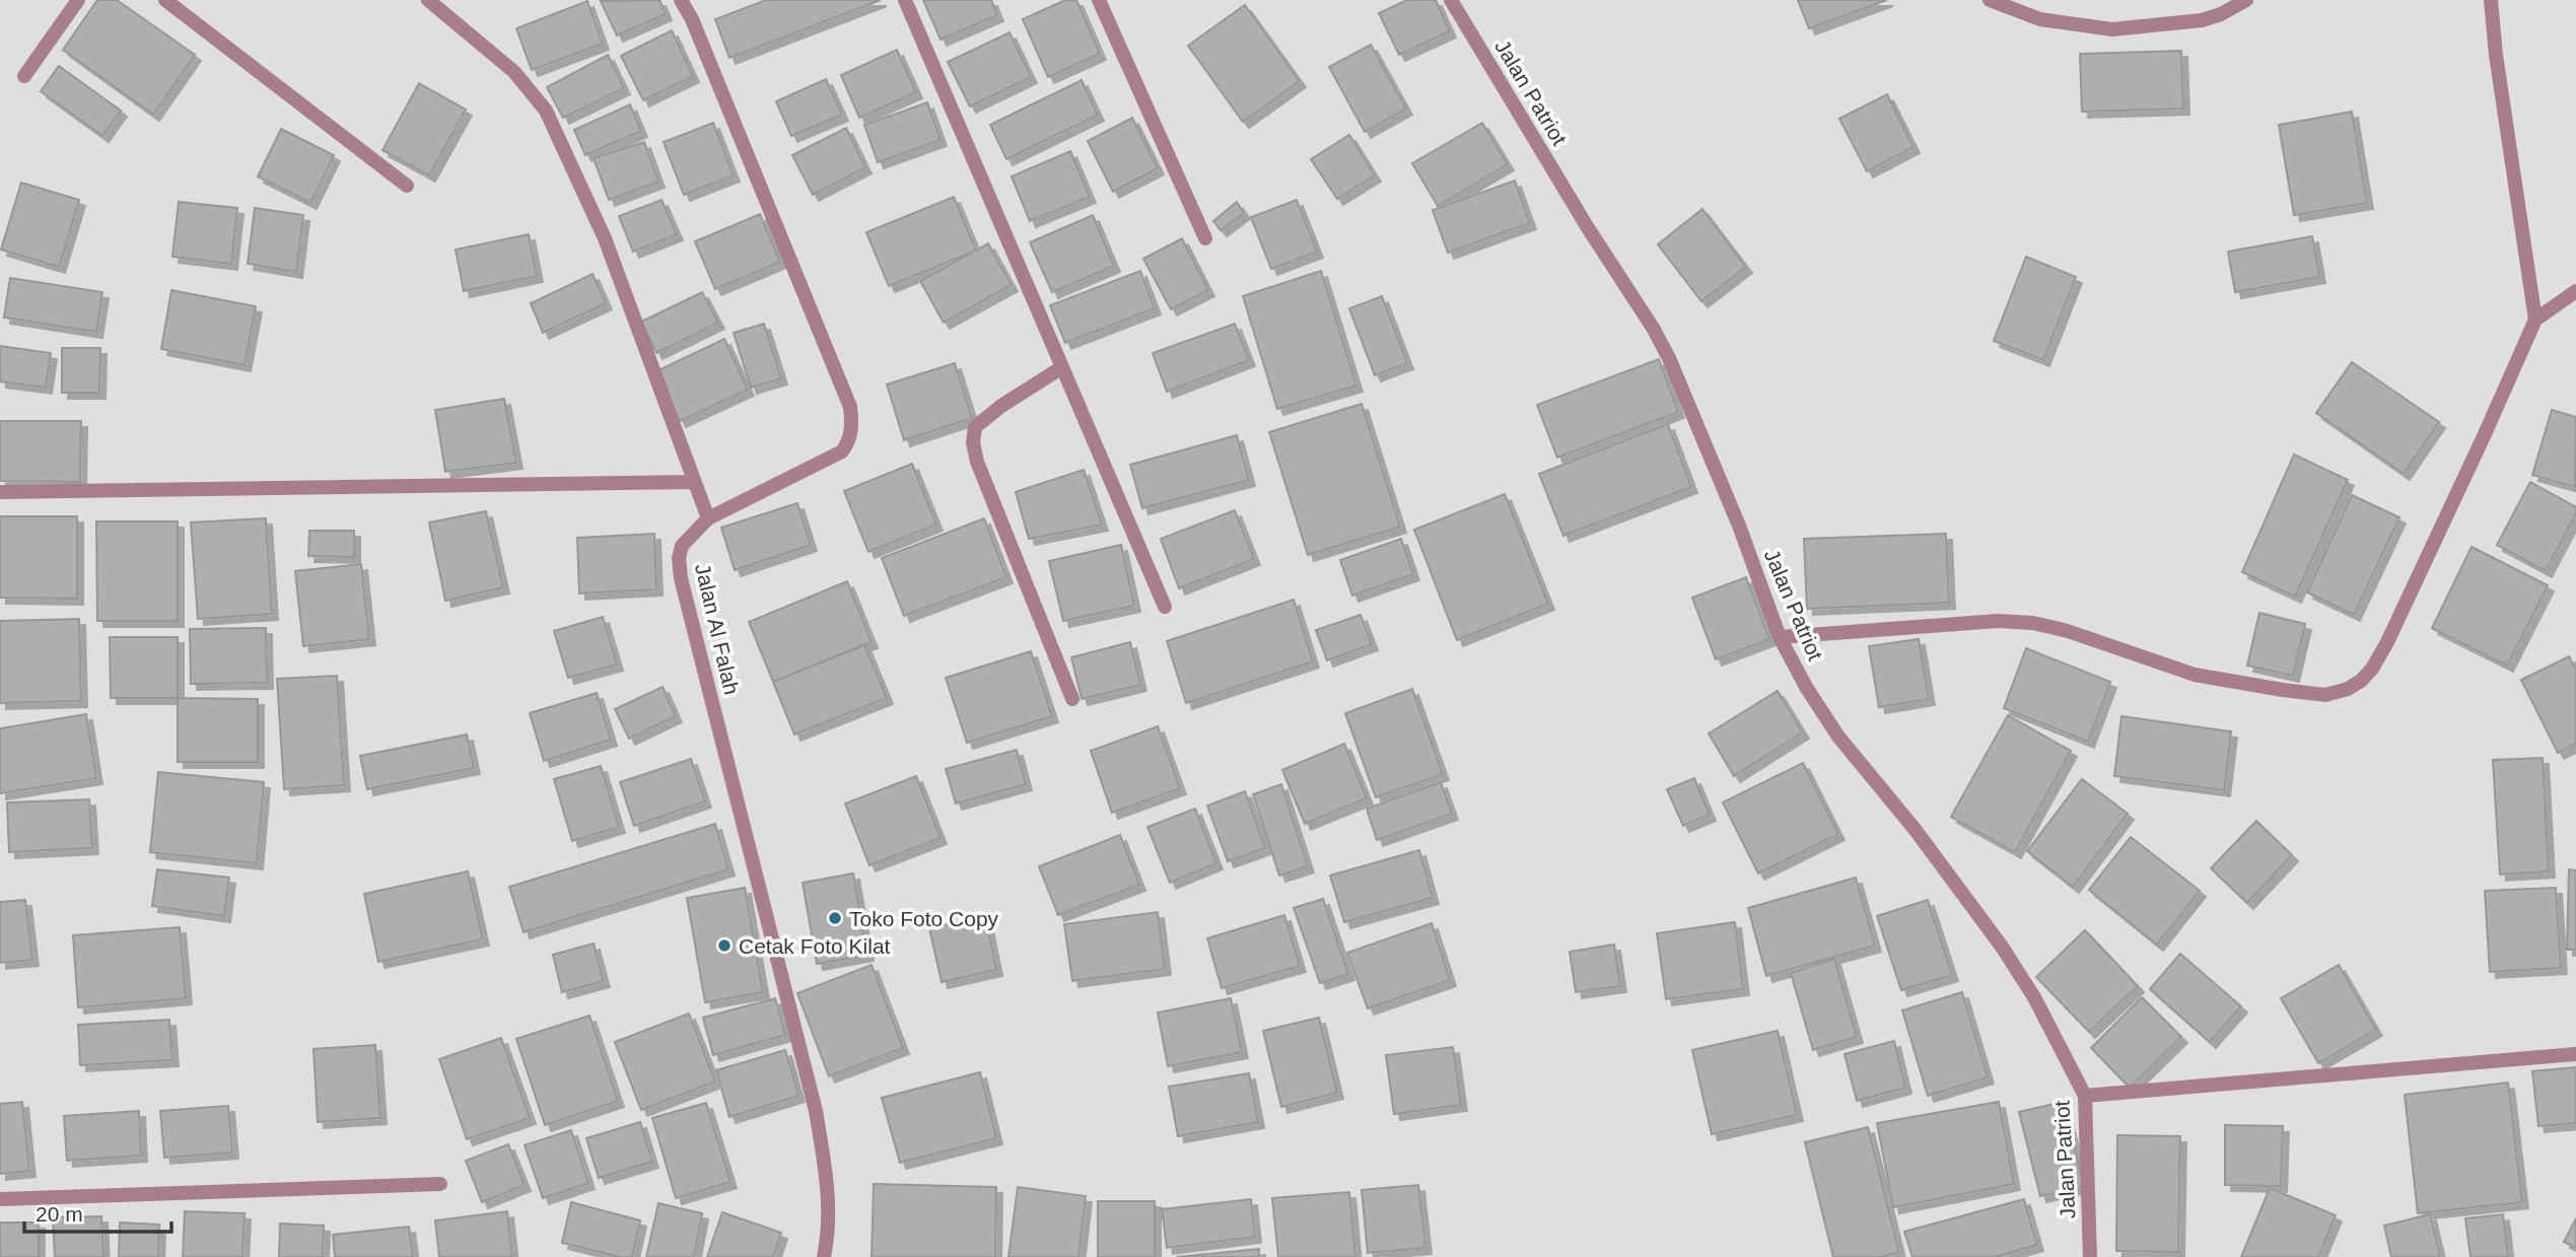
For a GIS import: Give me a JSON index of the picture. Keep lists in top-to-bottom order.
{
  "streets": {
    "street": ["Jalan Patriot", "Jalan Al Falah"]
  },
  "places": ["Toko Foto Copy", "Cetak Foto Kilat"],
  "scale_bar": "20 m"
}
